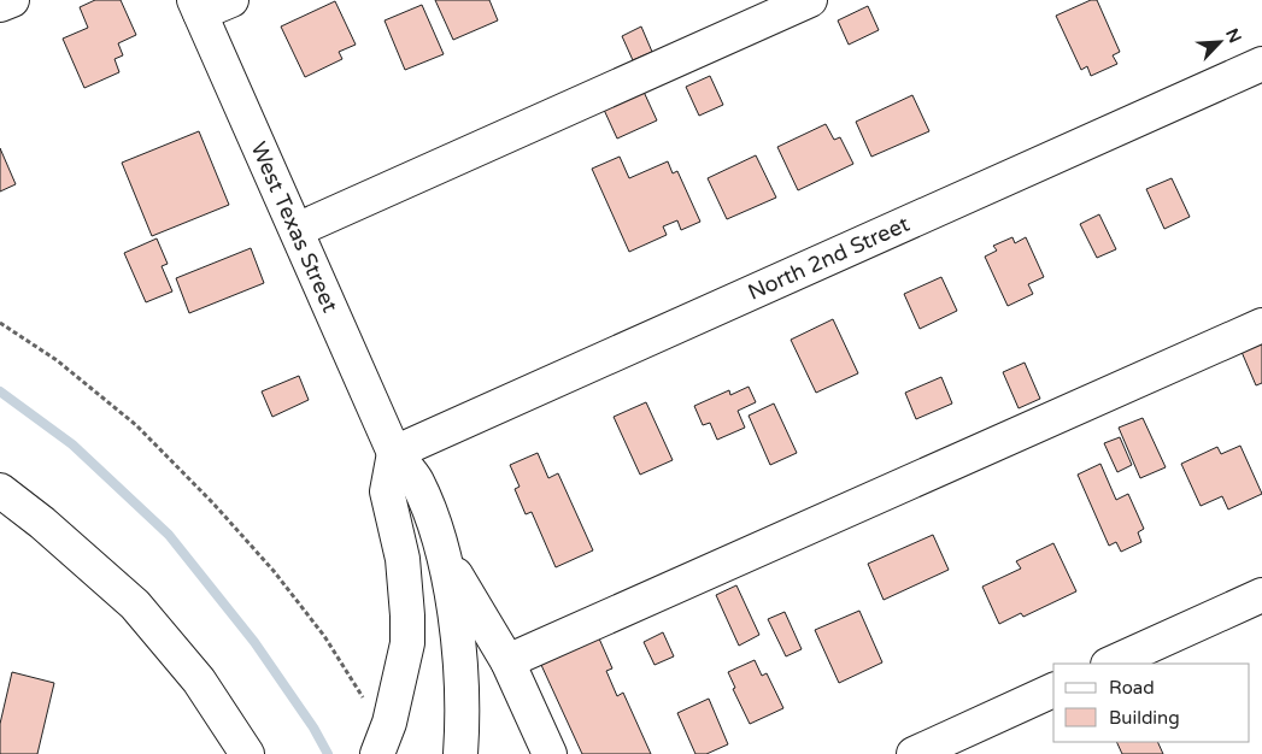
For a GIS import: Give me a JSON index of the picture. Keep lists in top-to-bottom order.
{
  "streets": {
    "street": ["West Texas Street", "North 2nd Street"]
  },
  "crossings": [
    ["West Texas Street", "North 2nd Street"]
  ],
  "legend": ["Road", "Building"],
  "north": "top right"
}
